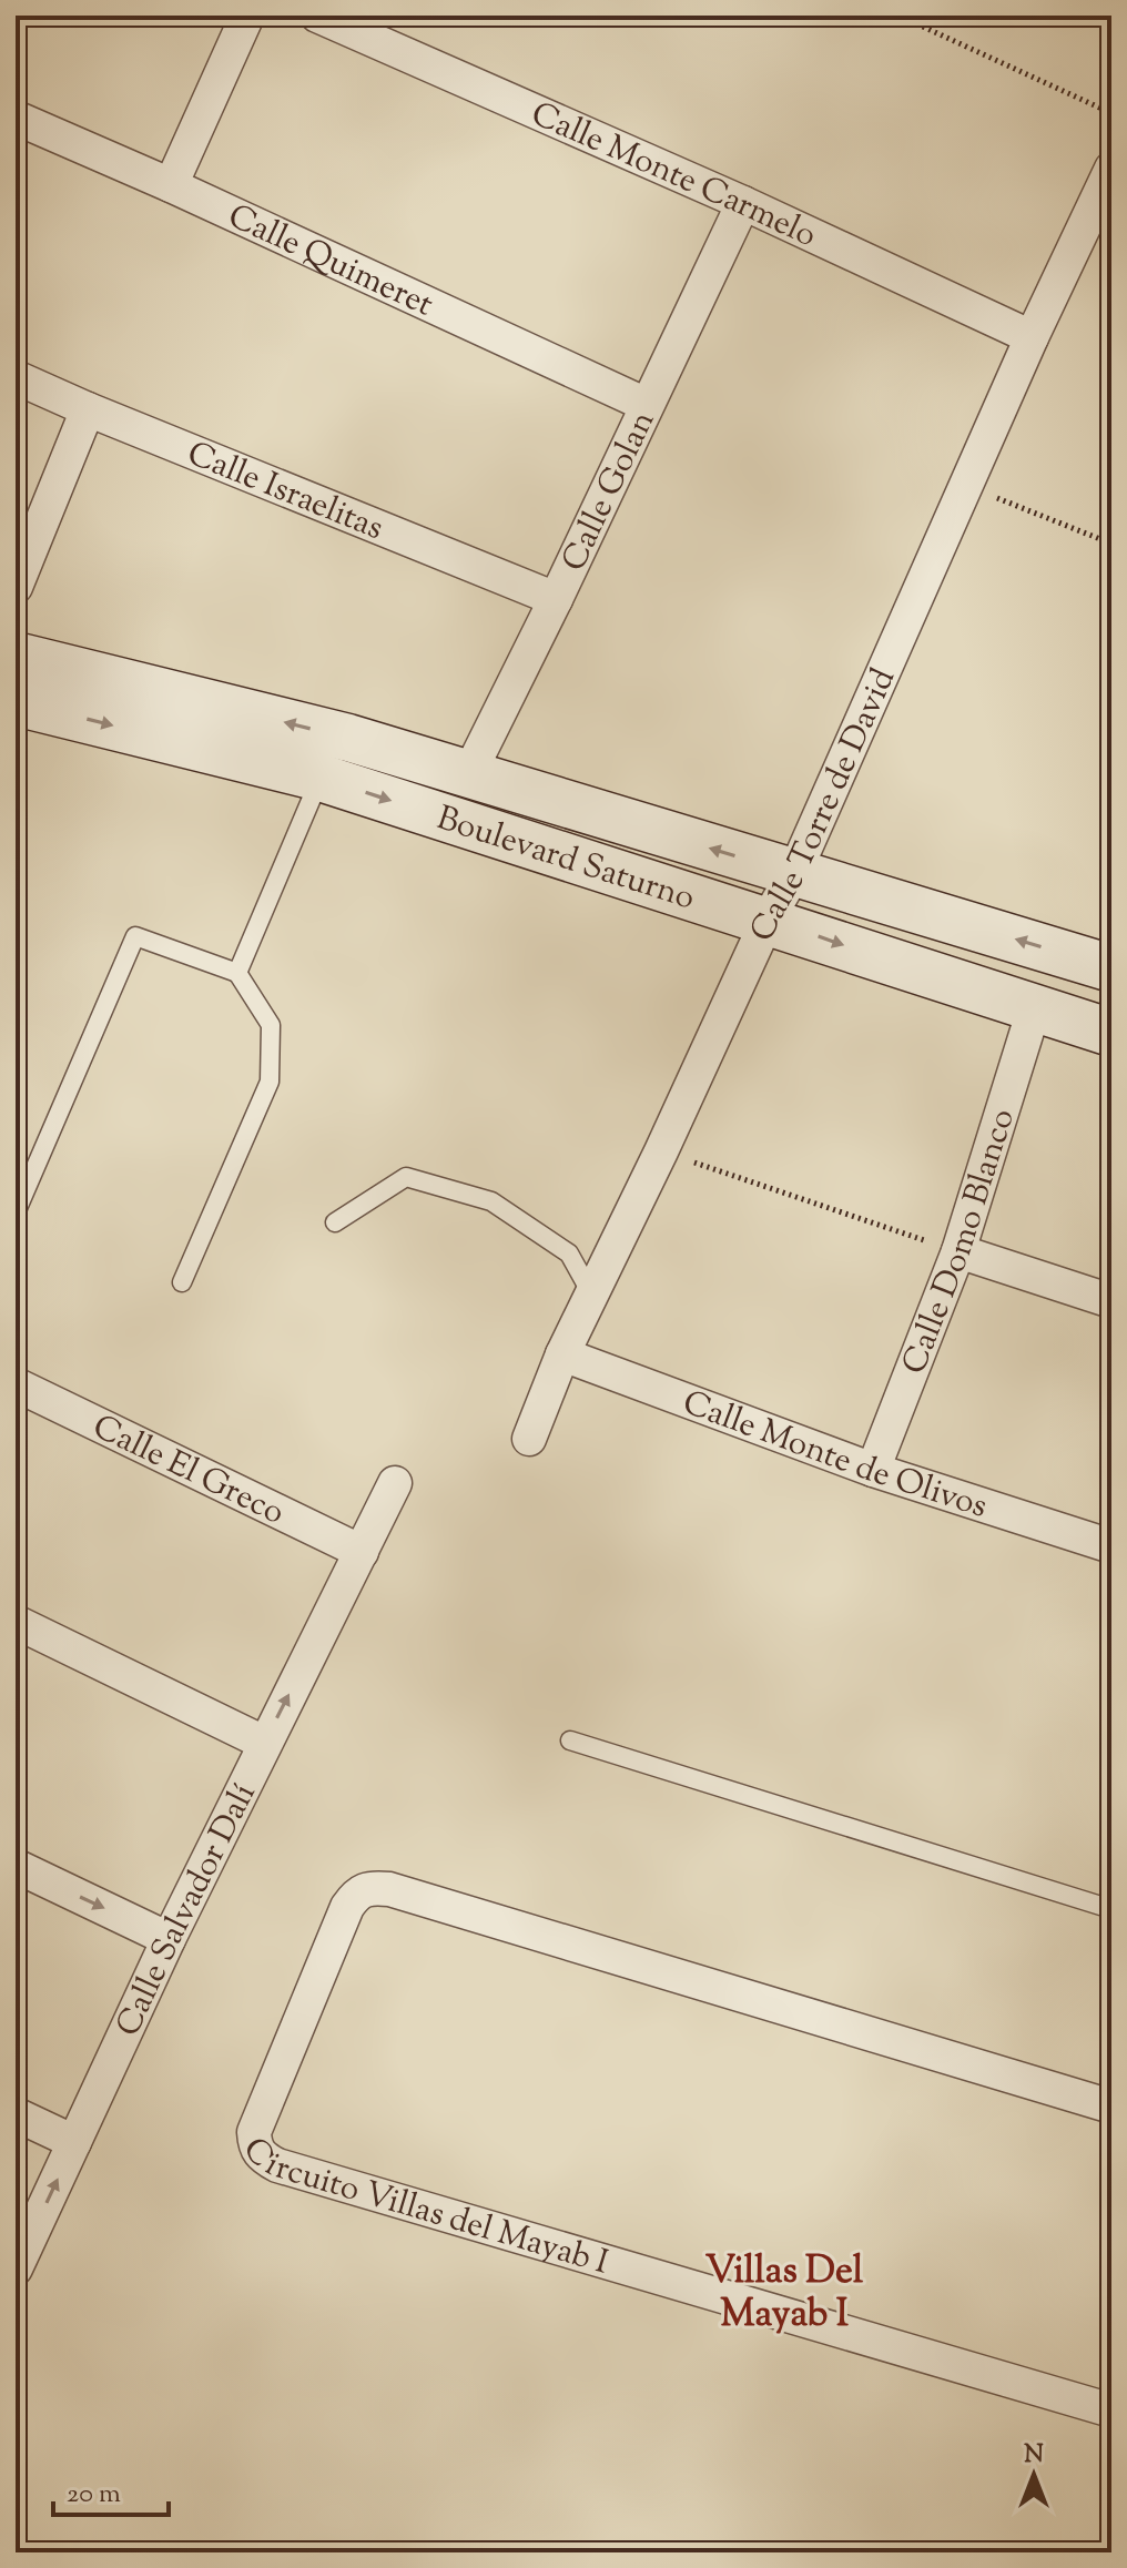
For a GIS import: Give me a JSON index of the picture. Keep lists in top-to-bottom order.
{
  "streets": {
    "street": [
      "Calle Monte Carmelo",
      "Calle Quimeret",
      "Calle Israelitas",
      "Calle Golan",
      "Calle Torre de David",
      "Boulevard Saturno",
      "Calle Domo Blanco",
      "Calle Monte de Olivos",
      "Calle El Greco",
      "Calle Salvador Dalí",
      "Circuito Villas del Mayab I"
    ]
  },
  "crossings": [
    ["Calle Monte Carmelo", "Calle Golan"],
    ["Calle Monte Carmelo", "Calle Torre de David"],
    ["Calle Quimeret", "Calle Golan"],
    ["Calle Israelitas", "Calle Golan"],
    ["Calle Golan", "Boulevard Saturno"],
    ["Calle Torre de David", "Boulevard Saturno"],
    ["Calle Torre de David", "Calle Monte de Olivos"],
    ["Boulevard Saturno", "Calle Domo Blanco"],
    ["Calle Domo Blanco", "Calle Monte de Olivos"],
    ["Calle El Greco", "Calle Salvador Dalí"]
  ],
  "one_way": ["Calle Salvador Dalí"],
  "districts": ["Villas Del Mayab I"],
  "scale_bar": "20 m",
  "north": "top"
}
